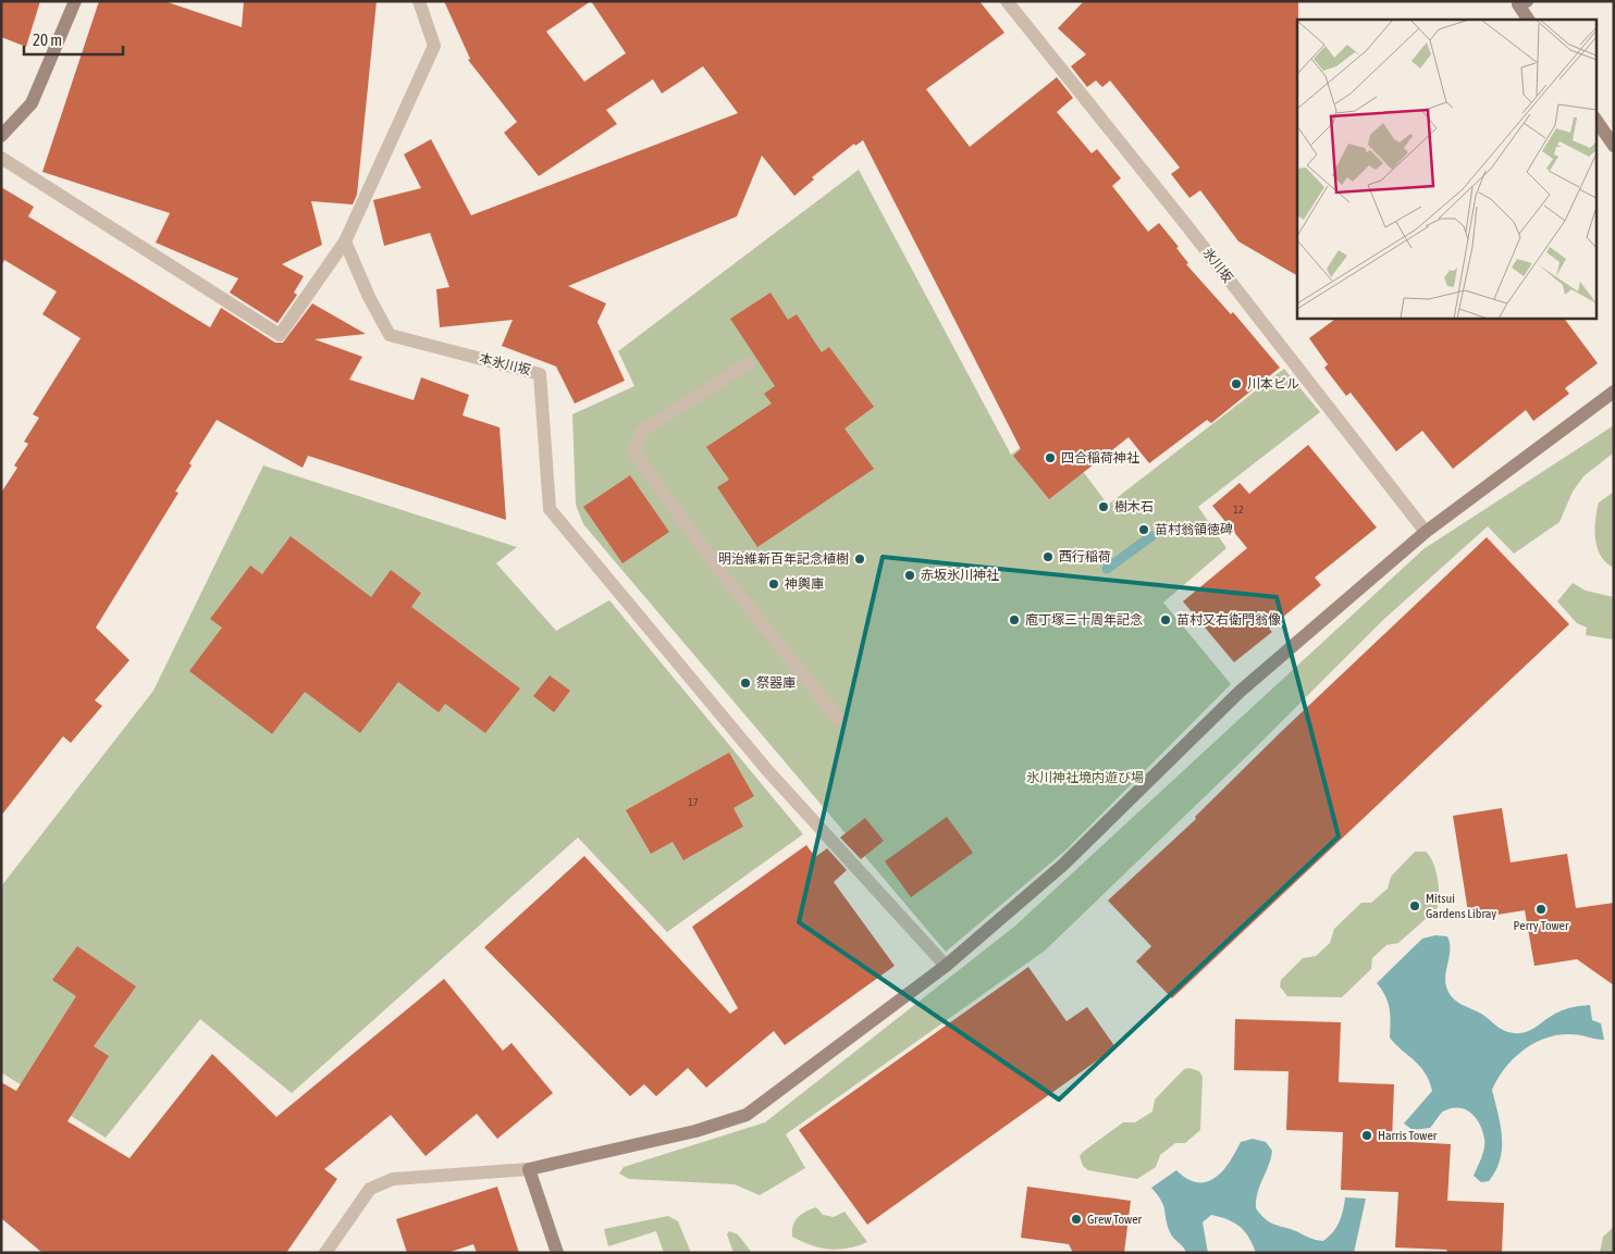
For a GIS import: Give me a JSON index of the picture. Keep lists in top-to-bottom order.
{
  "streets": {
    "street": ["氷川坂", "本氷川坂"]
  },
  "parks": ["氷川神社境内遊び場"],
  "places": [
    "川本ビル",
    "四合稲荷神社",
    "樹木石",
    "苗村翁領徳碑",
    "西行稲荷",
    "明治維新百年記念植樹",
    "赤坂氷川神社",
    "神輿庫",
    "庖丁塚三十周年記念",
    "苗村又右衛門翁像",
    "祭器庫",
    "Mitsui Gardens Libray",
    "Perry Tower",
    "Harris Tower",
    "Grew Tower"
  ],
  "house_numbers": ["12", "17"],
  "scale_bar": "20 m"
}
